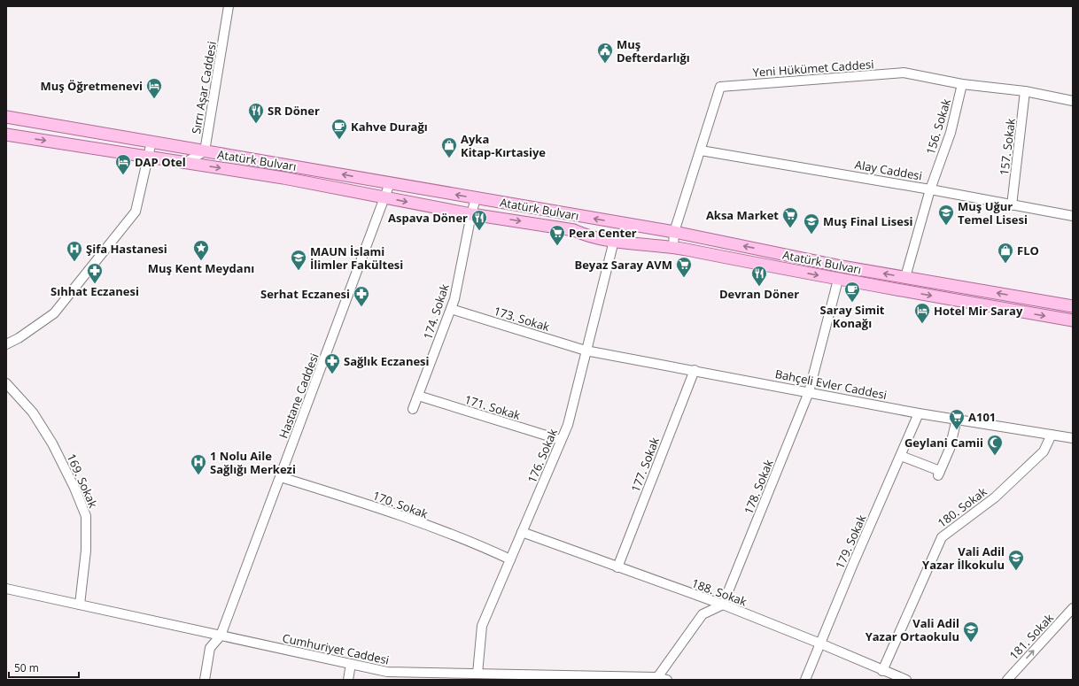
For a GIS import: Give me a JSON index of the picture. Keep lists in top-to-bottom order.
{
  "streets": {
    "main road": ["Atatürk Bulvarı"],
    "street": [
      "Yeni Hükümet Caddesi",
      "Sırrı Aşar Caddesi",
      "156. Sokak",
      "157. Sokak",
      "Alay Caddesi",
      "174. Sokak",
      "173. Sokak",
      "Bahçeli Evler Caddesi",
      "Hastane Caddesi",
      "171. Sokak",
      "176. Sokak",
      "177. Sokak",
      "169. Sokak",
      "178. Sokak",
      "170. Sokak",
      "180. Sokak",
      "179. Sokak",
      "188. Sokak",
      "181. Sokak",
      "Cumhuriyet Caddesi"
    ]
  },
  "crossings": [
    ["Yeni Hükümet Caddesi", "156. Sokak"],
    ["Yeni Hükümet Caddesi", "157. Sokak"],
    ["Yeni Hükümet Caddesi", "Atatürk Bulvarı"],
    ["Yeni Hükümet Caddesi", "Alay Caddesi"],
    ["Sırrı Aşar Caddesi", "Atatürk Bulvarı"],
    ["156. Sokak", "Atatürk Bulvarı"],
    ["156. Sokak", "Alay Caddesi"],
    ["157. Sokak", "Alay Caddesi"],
    ["Atatürk Bulvarı", "174. Sokak"],
    ["Atatürk Bulvarı", "Hastane Caddesi"],
    ["Atatürk Bulvarı", "176. Sokak"],
    ["Atatürk Bulvarı", "178. Sokak"],
    ["174. Sokak", "173. Sokak"],
    ["174. Sokak", "171. Sokak"],
    ["173. Sokak", "Bahçeli Evler Caddesi"],
    ["173. Sokak", "176. Sokak"],
    ["Bahçeli Evler Caddesi", "176. Sokak"],
    ["Bahçeli Evler Caddesi", "177. Sokak"],
    ["Bahçeli Evler Caddesi", "178. Sokak"],
    ["Bahçeli Evler Caddesi", "180. Sokak"],
    ["Bahçeli Evler Caddesi", "179. Sokak"],
    ["Hastane Caddesi", "170. Sokak"],
    ["Hastane Caddesi", "Cumhuriyet Caddesi"],
    ["171. Sokak", "176. Sokak"],
    ["176. Sokak", "170. Sokak"],
    ["176. Sokak", "188. Sokak"],
    ["176. Sokak", "Cumhuriyet Caddesi"],
    ["177. Sokak", "188. Sokak"],
    ["169. Sokak", "Cumhuriyet Caddesi"],
    ["178. Sokak", "188. Sokak"],
    ["180. Sokak", "188. Sokak"],
    ["179. Sokak", "188. Sokak"]
  ],
  "one_way": ["181. Sokak"],
  "places": {
    "public building": ["Muş Defterdarlığı"],
    "hotel": ["Muş Öğretmenevi", "DAP Otel", "Hotel Mir Saray"],
    "restaurant": ["SR Döner", "Aspava Döner", "Devran Döner"],
    "cafe": ["Kahve Durağı", "Saray Simit Konağı"],
    "shop": ["Ayka Kitap-Kırtasiye", "FLO"],
    "school or university": [
      "Muş Uğur Temel Lisesi",
      "Muş Final Lisesi",
      "MAUN İslami İlimler Fakültesi",
      "Vali Adil Yazar İlkokulu",
      "Vali Adil Yazar Ortaokulu"
    ],
    "supermarket": [
      "Aksa Market",
      "Pera Center",
      "Beyaz Saray AVM",
      "A101"
    ],
    "place": ["Muş Kent Meydanı"],
    "hospital": ["Şifa Hastanesi", "1 Nolu Aile Sağlığı Merkezi"],
    "pharmacy": ["Sıhhat Eczanesi", "Serhat Eczanesi", "Sağlık Eczanesi"],
    "mosque": ["Geylani Camii"]
  },
  "scale_bar": "50 m"
}
